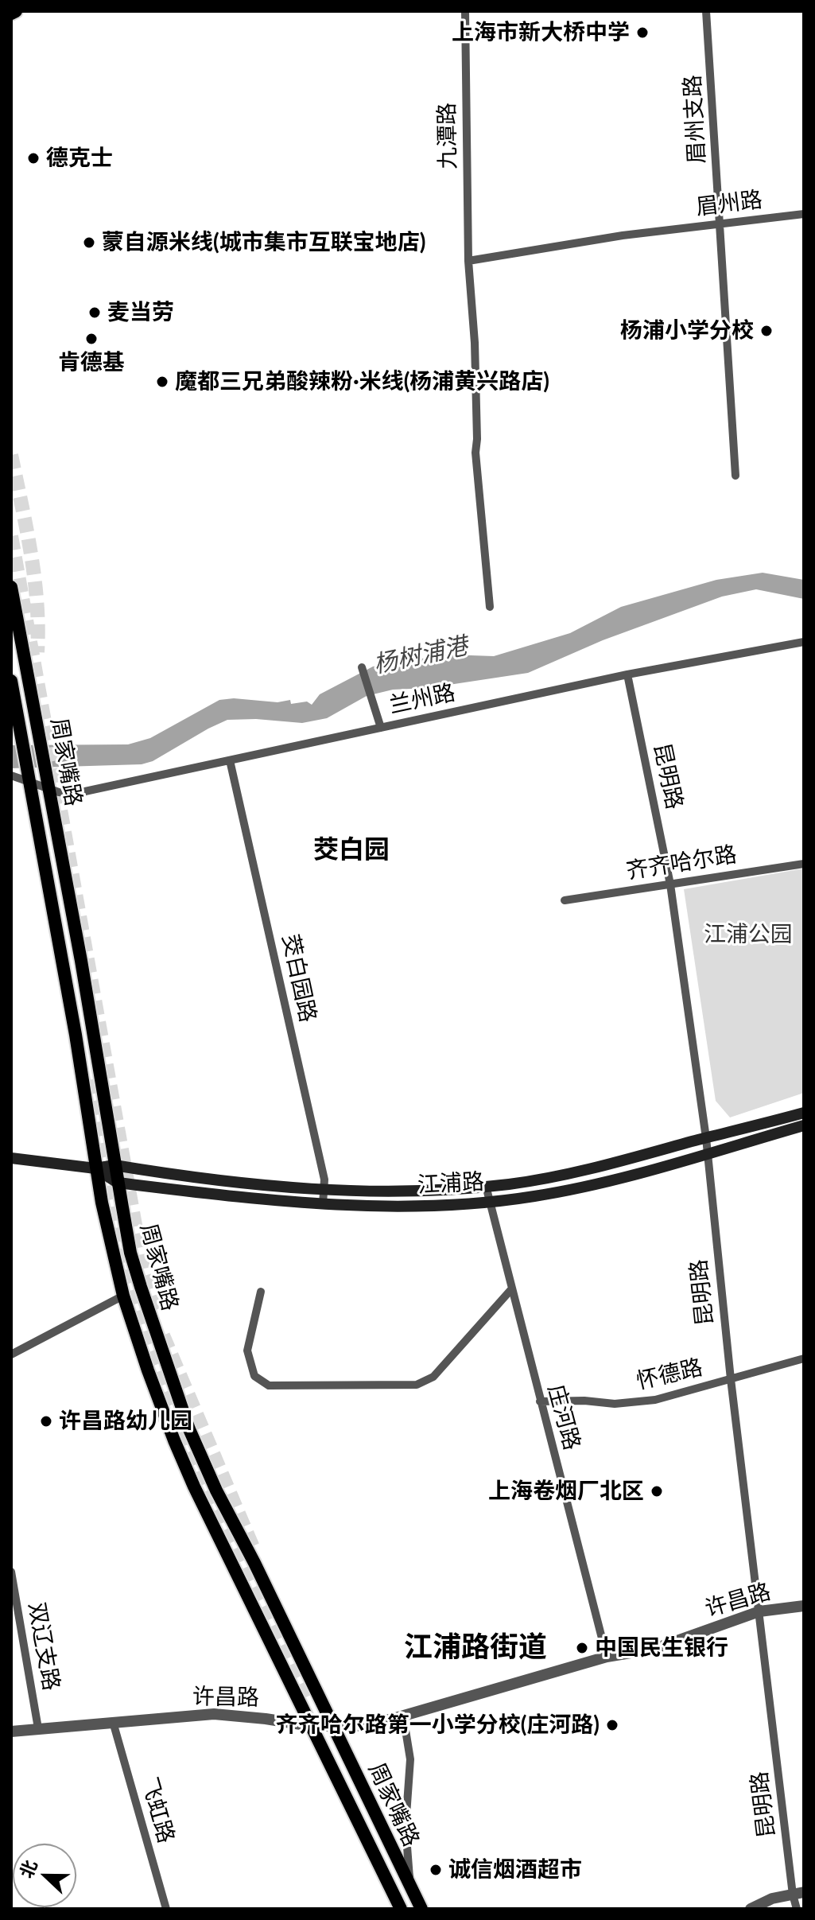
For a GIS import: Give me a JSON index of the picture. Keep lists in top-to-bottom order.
{
  "streets": {
    "main road": ["周家嘴路", "江浦路"],
    "street": [
      "眉州支路",
      "九潭路",
      "眉州路",
      "兰州路",
      "昆明路",
      "齐齐哈尔路",
      "茭白园路",
      "怀德路",
      "庄河路",
      "许昌路",
      "双辽支路",
      "飞虹路"
    ]
  },
  "crossings": [
    ["眉州支路", "眉州路"],
    ["九潭路", "眉州路"],
    ["兰州路", "周家嘴路"],
    ["兰州路", "昆明路"],
    ["兰州路", "茭白园路"],
    ["周家嘴路", "江浦路"],
    ["周家嘴路", "许昌路"],
    ["昆明路", "齐齐哈尔路"],
    ["昆明路", "江浦路"],
    ["昆明路", "怀德路"],
    ["昆明路", "许昌路"],
    ["茭白园路", "江浦路"],
    ["江浦路", "庄河路"],
    ["怀德路", "庄河路"],
    ["庄河路", "许昌路"],
    ["许昌路", "双辽支路"],
    ["许昌路", "飞虹路"]
  ],
  "districts": ["茭白园", "江浦路街道"],
  "water": ["杨树浦港"],
  "parks": ["江浦公园"],
  "places": [
    "上海市新大桥中学",
    "德克士",
    "蒙自源米线(城市集市互联宝地店)",
    "麦当劳",
    "杨浦小学分校",
    "肯德基",
    "魔都三兄弟酸辣粉·米线(杨浦黄兴路店)",
    "许昌路幼儿园",
    "上海卷烟厂北区",
    "中国民生银行",
    "齐齐哈尔路第一小学分校(庄河路)",
    "诚信烟酒超市"
  ],
  "north": "left"
}
